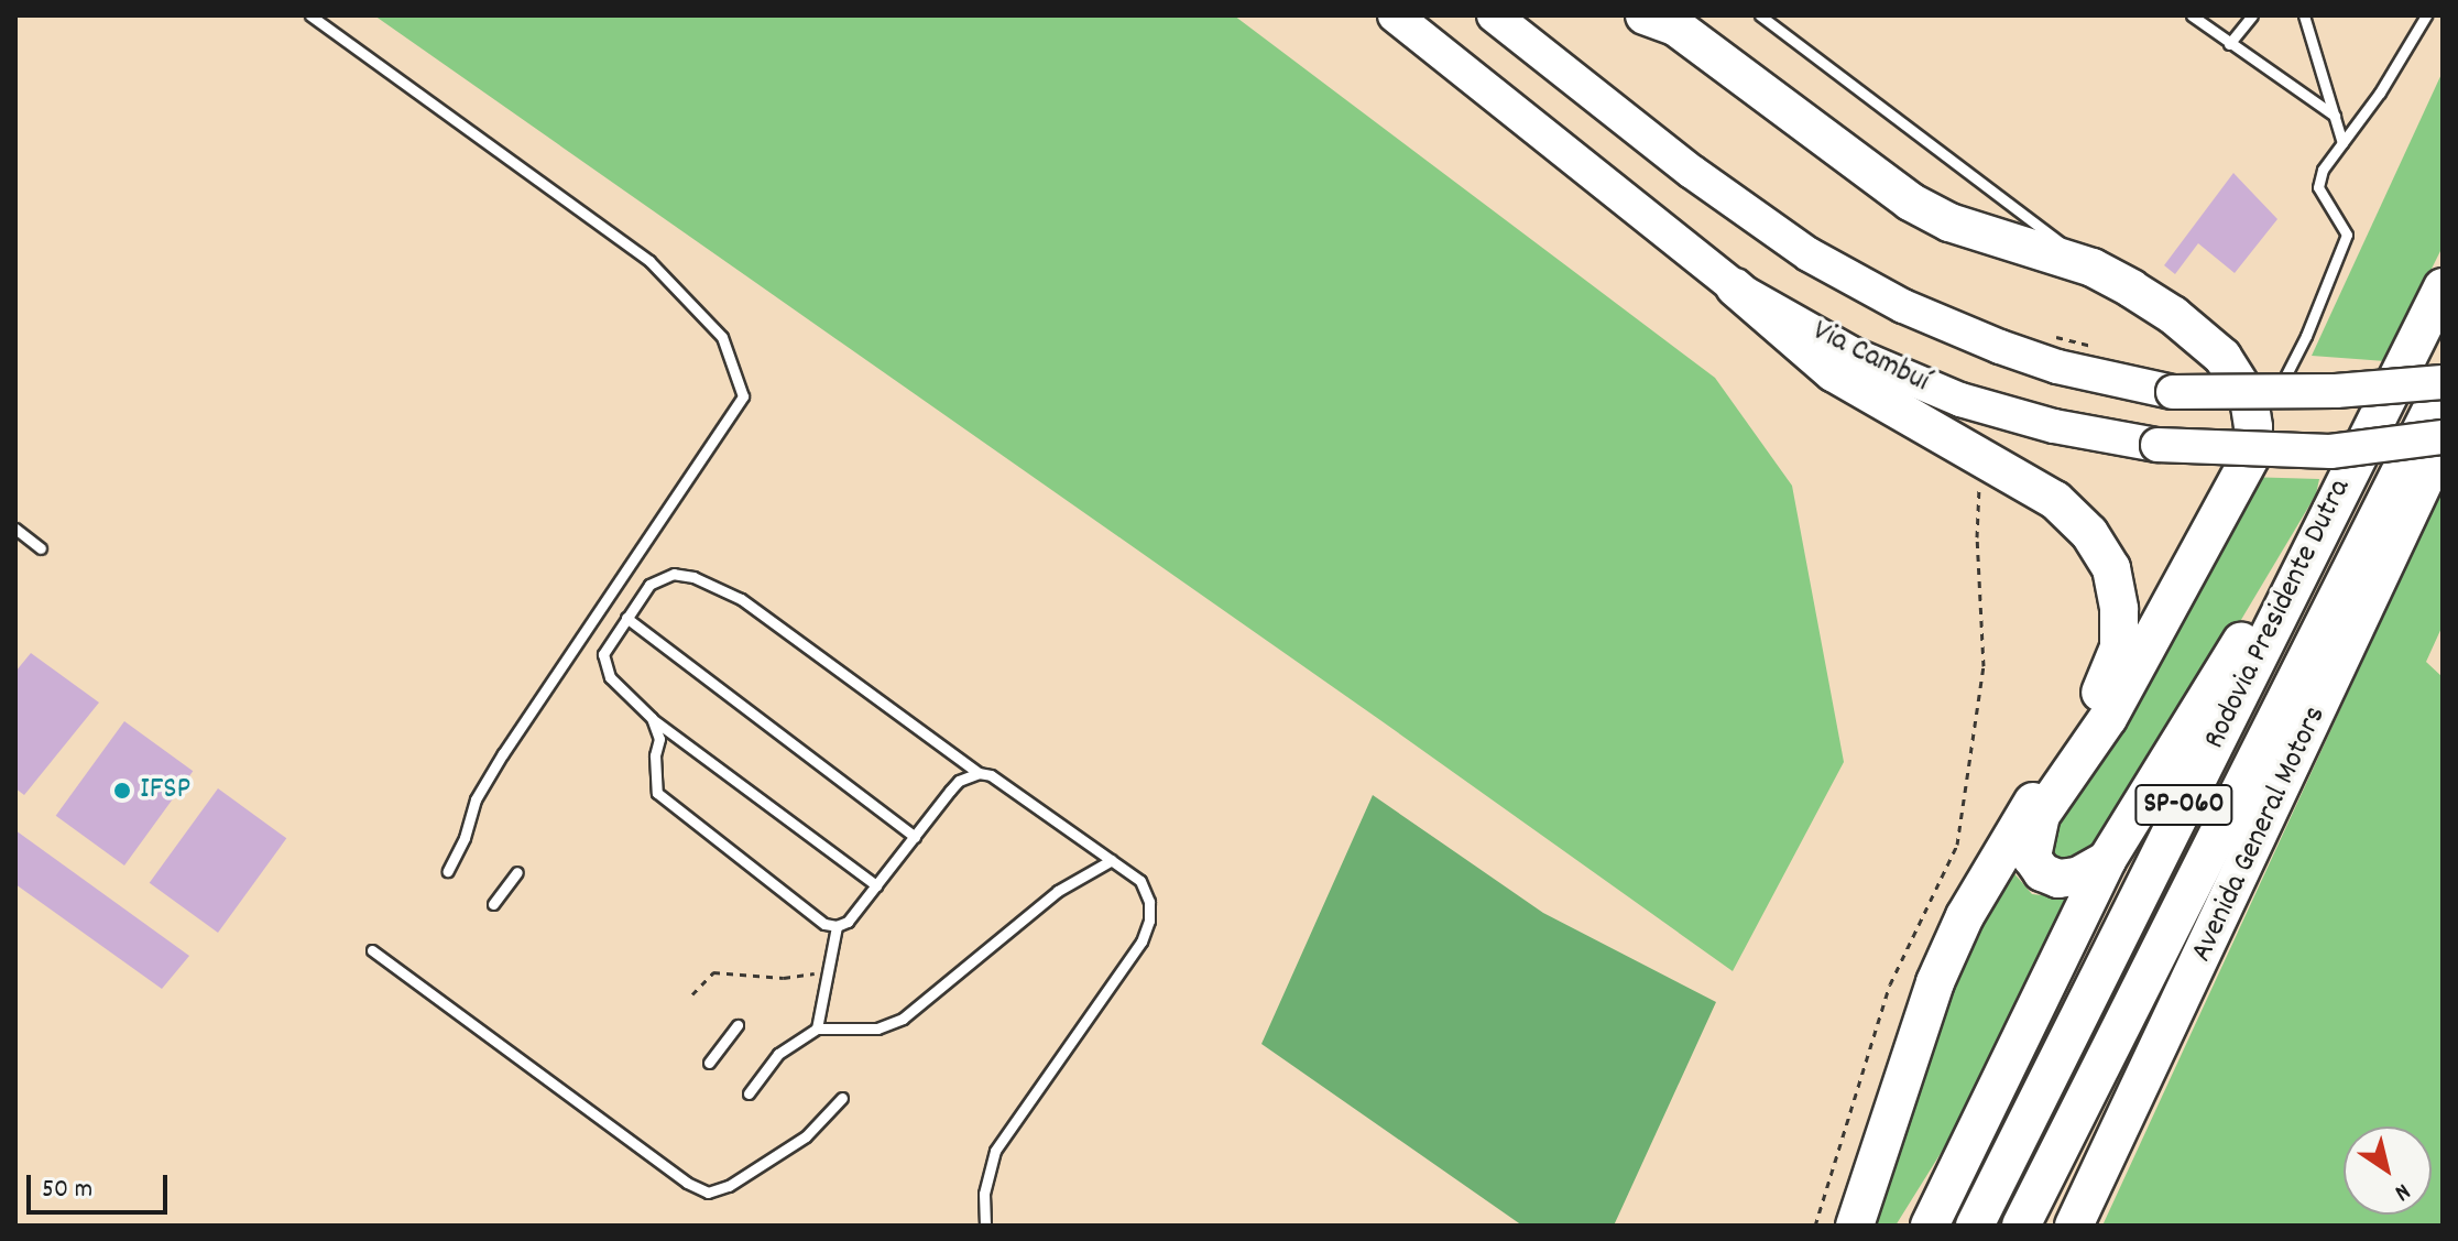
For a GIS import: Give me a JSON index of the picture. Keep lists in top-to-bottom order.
{
  "streets": {
    "highway": ["Rodovia Presidente Dutra", "SP-060", "Avenida General Motors"],
    "main road": ["Via Cambuí"]
  },
  "crossings": [
    ["Via Cambuí", "Rodovia Presidente Dutra"],
    ["Via Cambuí", "Avenida General Motors"]
  ],
  "places": ["IFSP"],
  "scale_bar": "50 m",
  "north": "bottom right"
}
